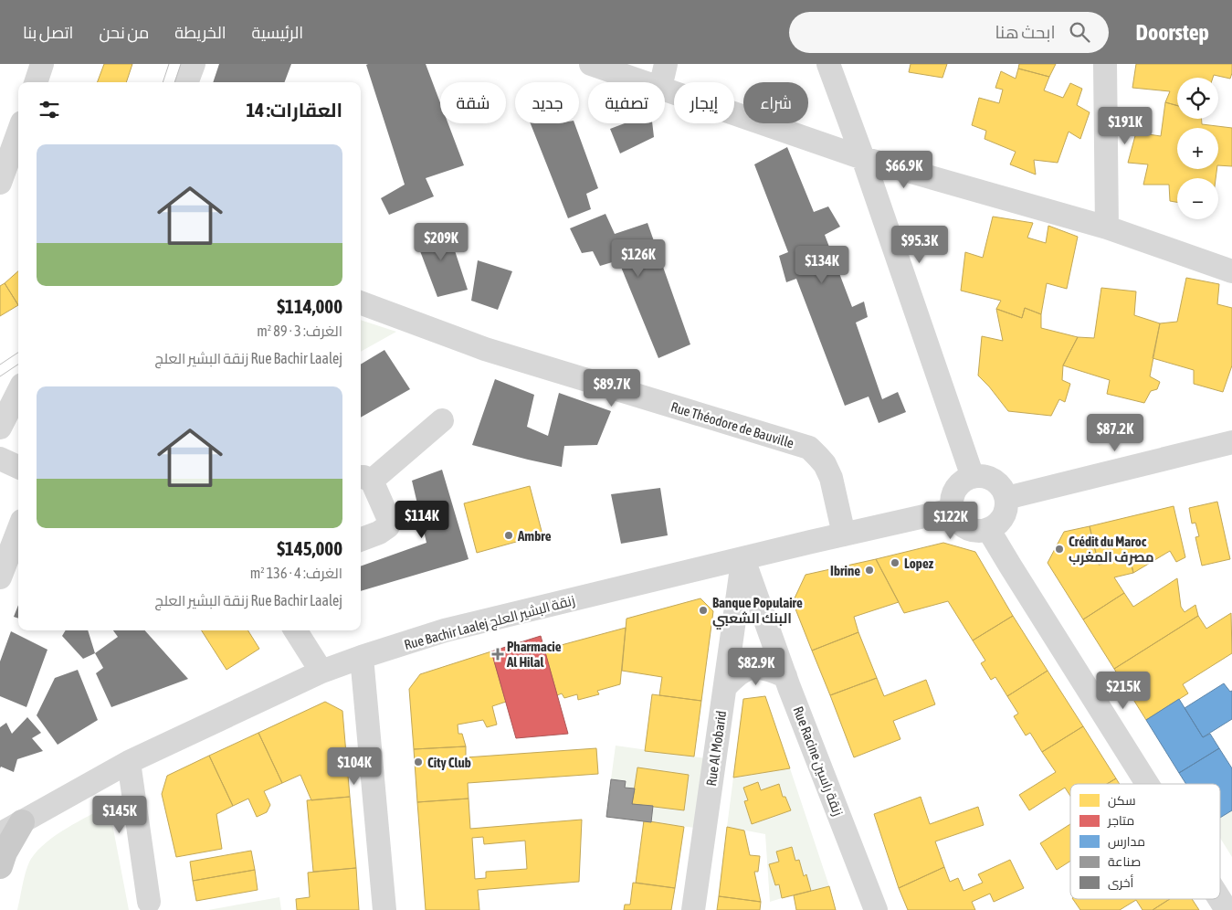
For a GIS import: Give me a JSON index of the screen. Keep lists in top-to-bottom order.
{
  "streets": {
    "street": [
      "Rue Théodore de Bauville",
      "Rue Bachir Laalej زنقة البشير العلج",
      "Rue Al Mobarid",
      "Rue Racine زنقة راسين"
    ]
  },
  "crossings": [
    ["Rue Théodore de Bauville", "Rue Bachir Laalej زنقة البشير العلج"],
    ["Rue Bachir Laalej زنقة البشير العلج", "Rue Al Mobarid"],
    ["Rue Bachir Laalej زنقة البشير العلج", "Rue Racine زنقة راسين"],
    ["Rue Al Mobarid", "Rue Racine زنقة راسين"]
  ],
  "places": {
    "other": [
      "Ambre",
      "Crédit du Maroc مصرف المغرب",
      "Lopez",
      "Ibrine",
      "Banque Populaire البنك الشعبي",
      "City Club"
    ],
    "health": ["Pharmacie Al Hilal"]
  },
  "legend": [
    "سكن",
    "متاجر",
    "مدارس",
    "صناعة",
    "أخرى"
  ],
  "page": {
    "header": "Doorstep",
    "search": "ابحث هنا",
    "nav": [
      "الرئيسية",
      "الخريطة",
      "من نحن",
      "اتصل بنا"
    ],
    "map_buttons": ["+", "−"],
    "chip": [
      "شراء",
      "إيجار",
      "تصفية",
      "جديد",
      "شقة"
    ],
    "heading": "العقارات: 14",
    "price": [
      "$191K",
      "$66.9K",
      "$209K",
      "$95.3K",
      "$126K",
      "$134K",
      "$89.7K",
      "$87.2K",
      "$114K",
      "$122K",
      "$82.9K",
      "$215K",
      "$104K",
      "$145K"
    ],
    "list": [
      {
        "name": "$114,000",
        "note": "الغرف: 3 · 89 m² · Rue Bachir Laalej زنقة البشير العلج"
      },
      {
        "name": "$145,000",
        "note": "الغرف: 4 · 136 m² · Rue Bachir Laalej زنقة البشير العلج"
      }
    ]
  }
}
